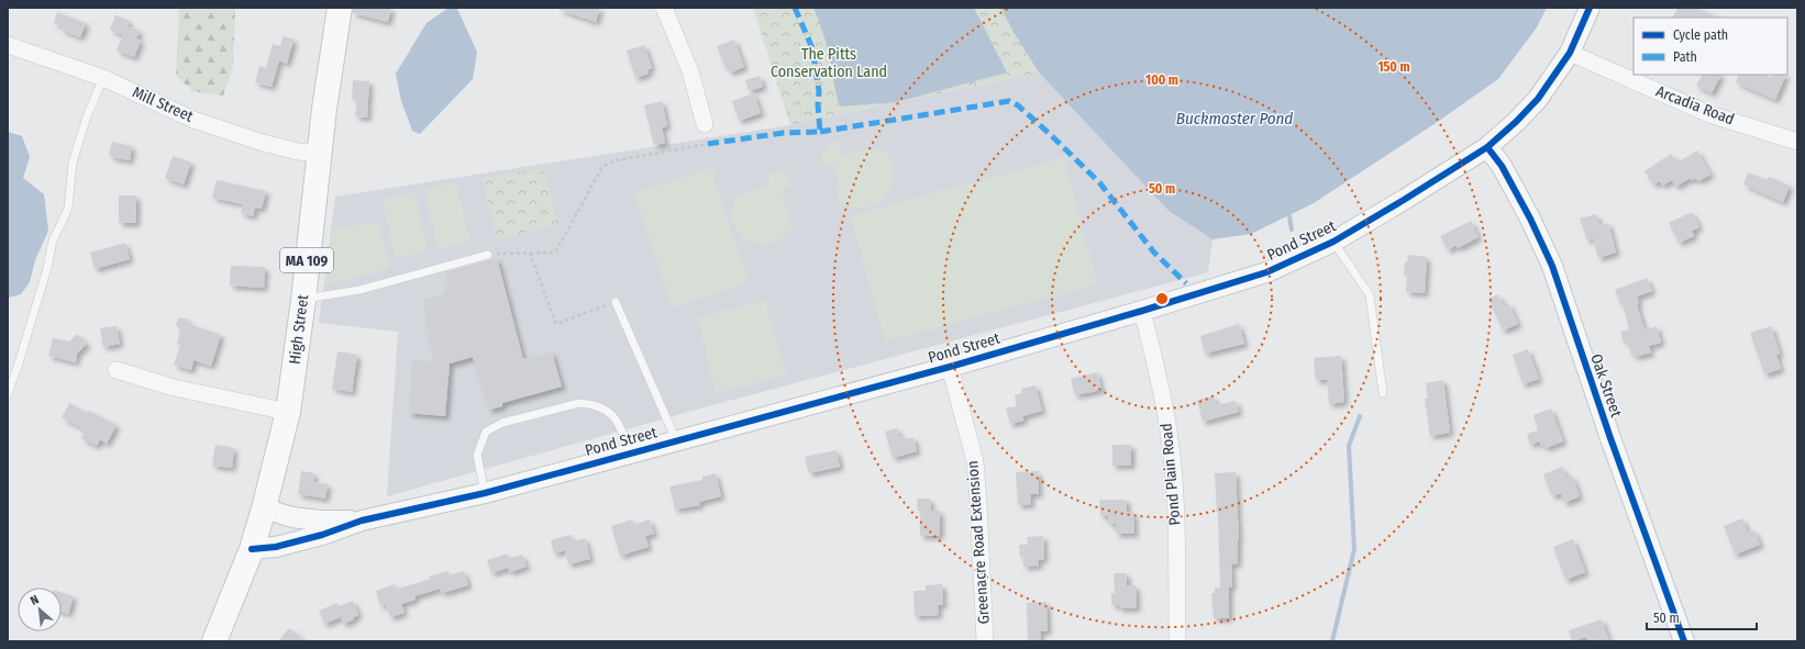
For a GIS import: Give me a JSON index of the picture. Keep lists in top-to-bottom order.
{
  "streets": {
    "main road": ["MA 109", "High Street"],
    "street": [
      "Mill Street",
      "Arcadia Road",
      "Pond Street",
      "Oak Street",
      "Pond Plain Road",
      "Greenacre Road Extension"
    ]
  },
  "crossings": [
    ["Mill Street", "High Street"],
    ["Arcadia Road", "Pond Street"],
    ["Pond Street", "High Street"],
    ["Pond Street", "Oak Street"],
    ["Pond Street", "Pond Plain Road"],
    ["Pond Street", "Greenacre Road Extension"]
  ],
  "water": ["Buckmaster Pond"],
  "parks": ["The Pitts Conservation Land"],
  "legend": ["Cycle path", "Path"],
  "scale_bar": "50 m",
  "north": "top left",
  "rings": ["150 m", "100 m", "50 m"]
}
